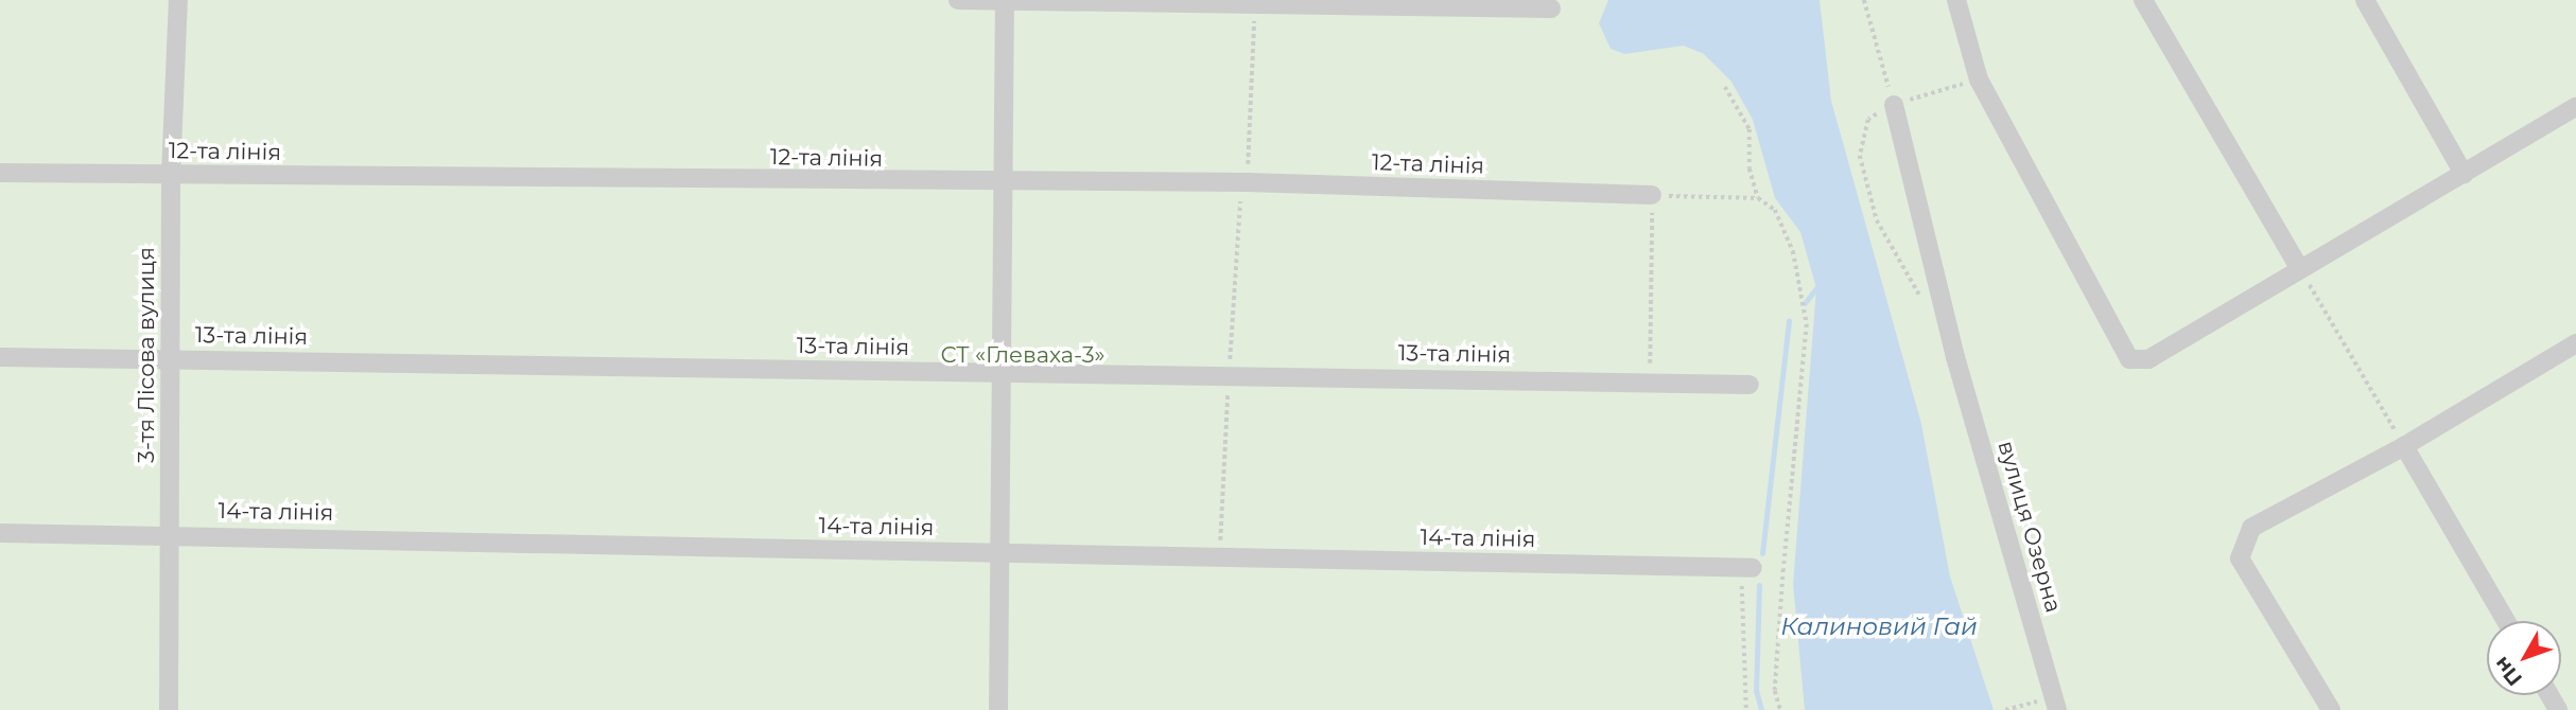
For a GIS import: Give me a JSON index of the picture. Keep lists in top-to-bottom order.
{
  "streets": {
    "street": [
      "12-та лінія",
      "13-та лінія",
      "3-тя Лісова вулиця",
      "14-та лінія",
      "вулиця Озерна"
    ]
  },
  "crossings": [
    ["12-та лінія", "3-тя Лісова вулиця"],
    ["13-та лінія", "3-тя Лісова вулиця"],
    ["3-тя Лісова вулиця", "14-та лінія"]
  ],
  "water": ["Калиновий Гай"],
  "parks": ["СТ «Глеваха-3»"],
  "north": "bottom left"
}
